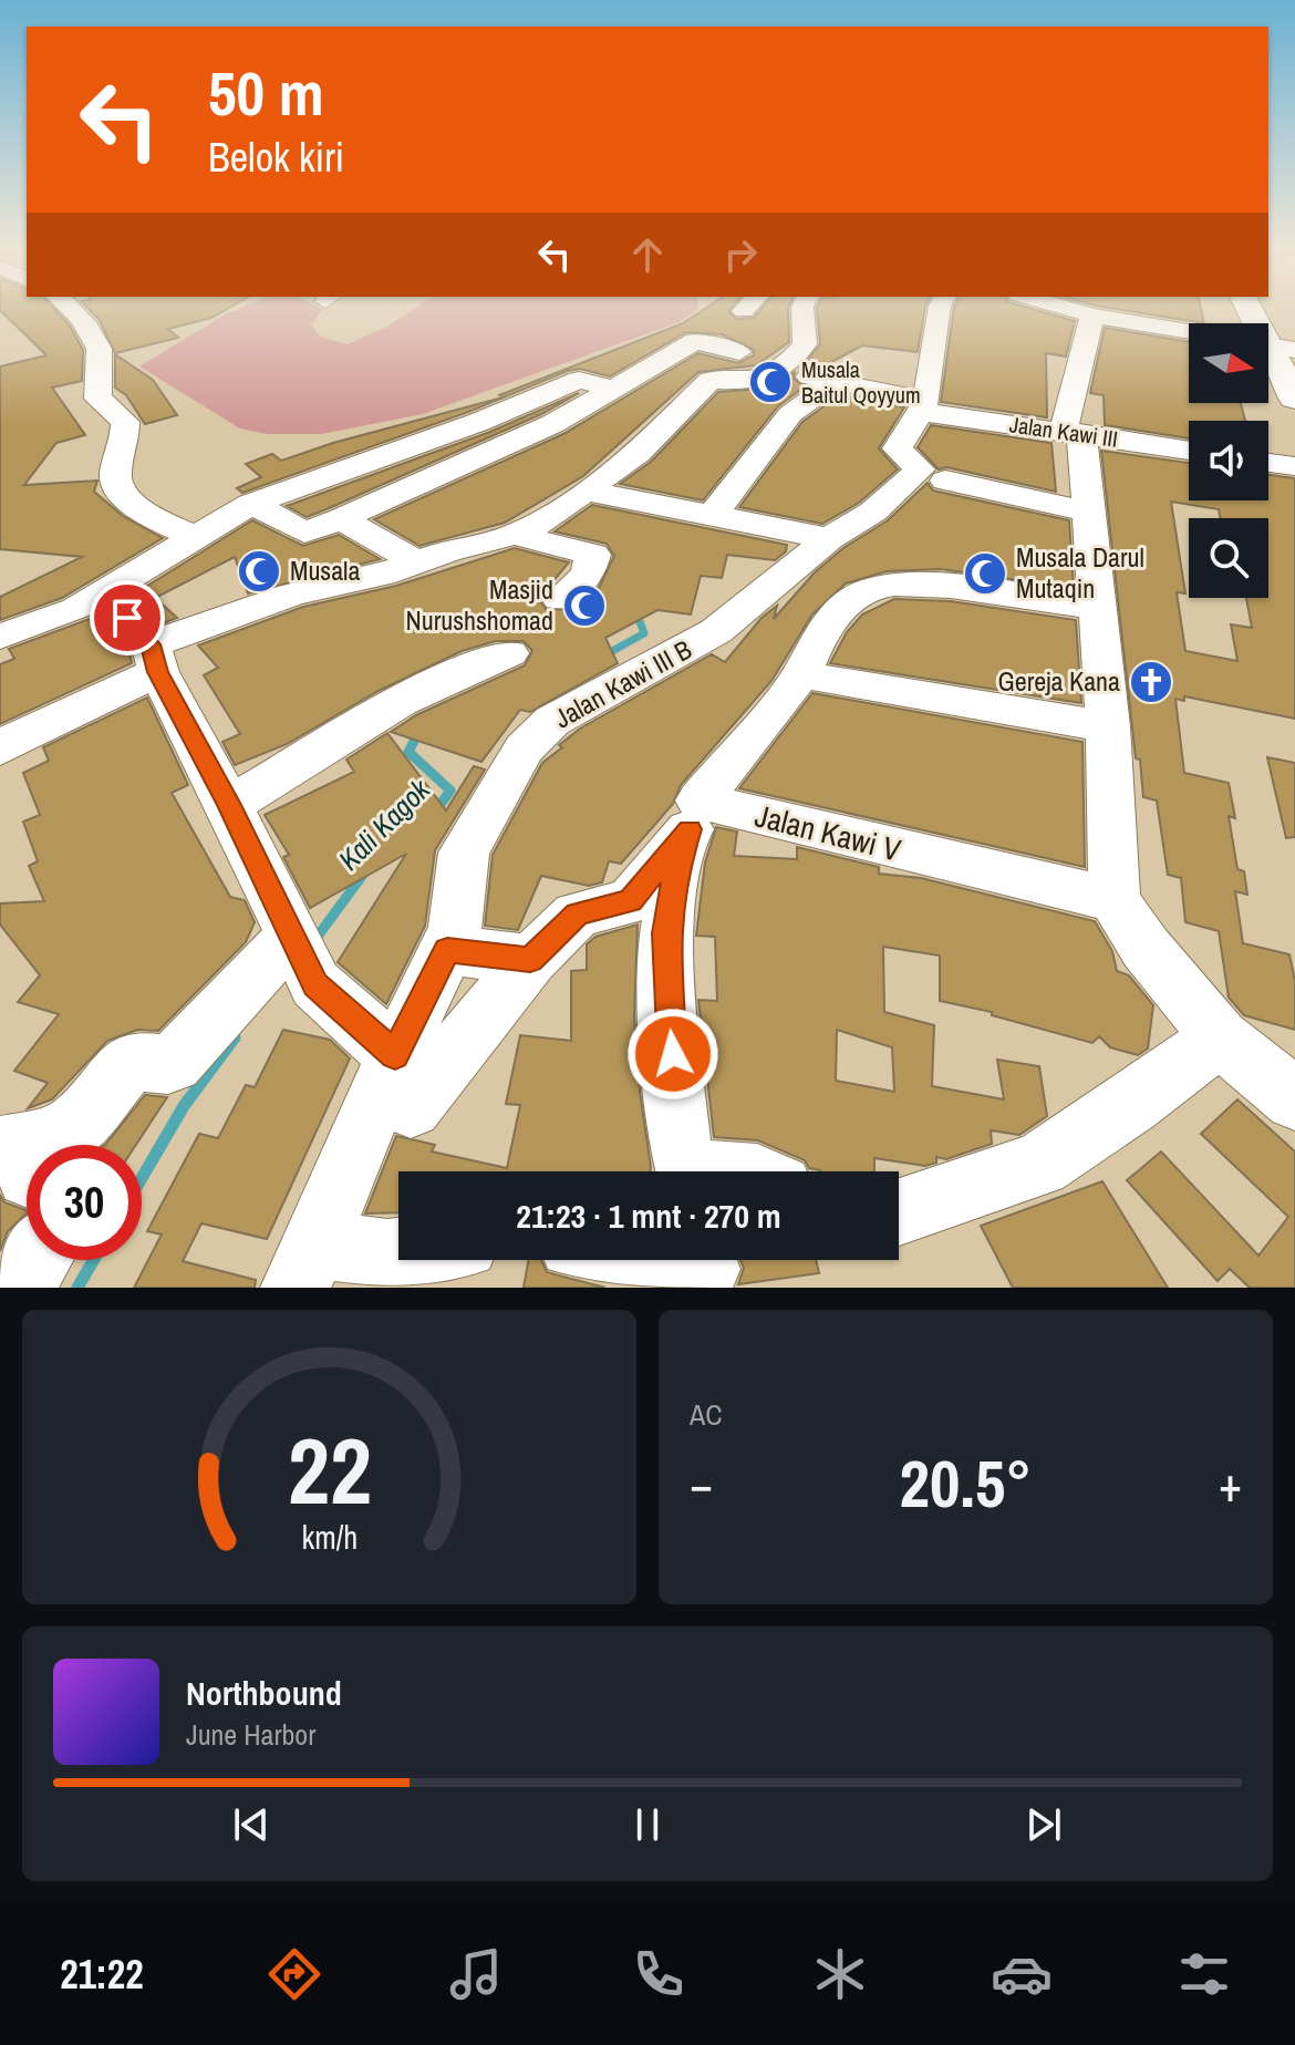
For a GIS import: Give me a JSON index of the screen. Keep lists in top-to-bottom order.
{
  "streets": {
    "street": ["Jalan Kawi III", "Jalan Kawi III B", "Jalan Kawi V"]
  },
  "crossings": [
    ["Jalan Kawi III", "Jalan Kawi III B"]
  ],
  "water": ["Kali Kagok"],
  "places": {
    "mosque": [
      "Musala Baitul Qoyyum",
      "Musala",
      "Musala Darul Mutaqin",
      "Masjid Nurushshomad"
    ],
    "church": ["Gereja Kana"]
  },
  "north": "right",
  "page": {
    "turn": ["50 m", "Belok kiri"],
    "limit": "30",
    "trip": "21:23 · 1 mnt · 270 m",
    "tile": "AC",
    "heat": ["−", "20.5°", "+"],
    "song": ["Northbound", "June Harbor"],
    "tabs": "21:22",
    "gauge": ["22", "km/h"]
  }
}
